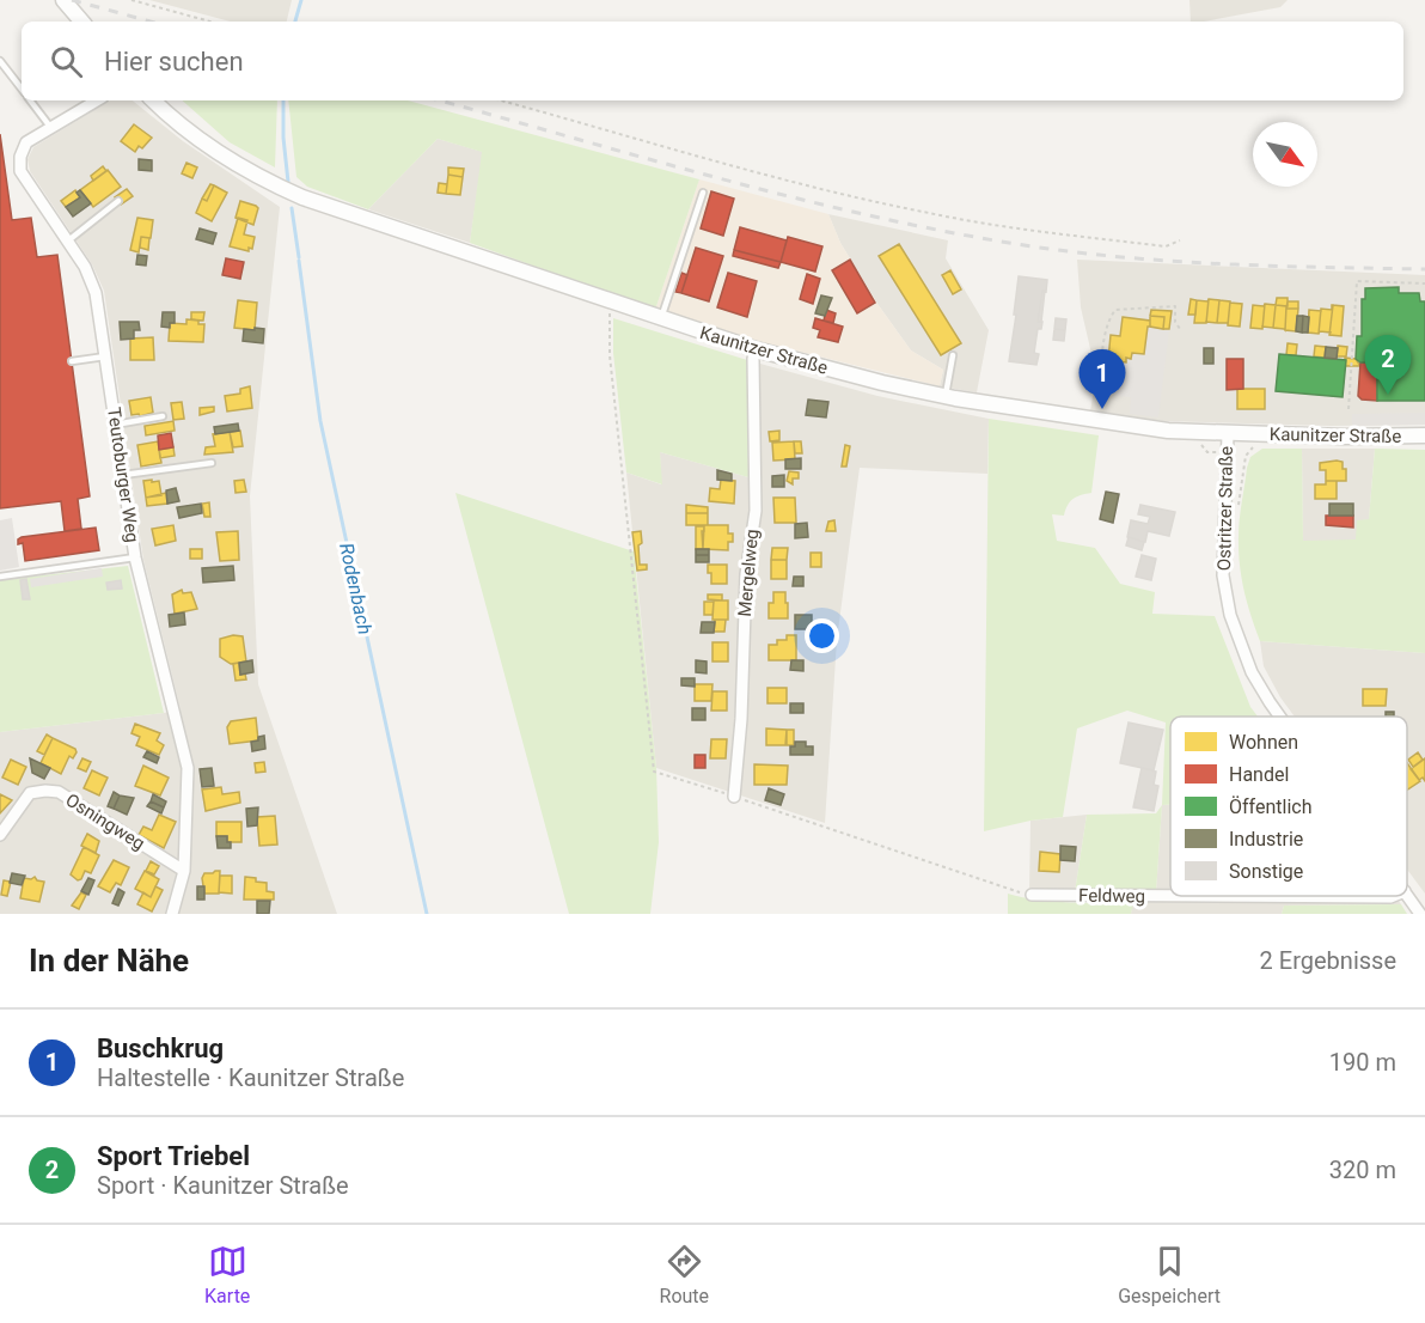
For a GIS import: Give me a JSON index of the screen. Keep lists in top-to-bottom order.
{
  "streets": {
    "street": [
      "Kaunitzer Straße",
      "Teutoburger Weg",
      "Ostritzer Straße",
      "Mergelweg",
      "Osningweg",
      "Feldweg"
    ]
  },
  "crossings": [
    ["Kaunitzer Straße", "Ostritzer Straße"],
    ["Kaunitzer Straße", "Mergelweg"],
    ["Teutoburger Weg", "Osningweg"]
  ],
  "water": ["Rodenbach"],
  "legend": [
    "Wohnen",
    "Handel",
    "Öffentlich",
    "Industrie",
    "Sonstige"
  ],
  "north": "bottom right",
  "page": {
    "search": "Hier suchen",
    "pins": ["2", "1"],
    "heading": ["In der Nähe", "2 Ergebnisse"],
    "list": [
      {
        "mark": "1",
        "name": "Buschkrug",
        "note": "Haltestelle · Kaunitzer Straße",
        "value": "190 m"
      },
      {
        "mark": "2",
        "name": "Sport Triebel",
        "note": "Sport · Kaunitzer Straße",
        "value": "320 m"
      }
    ],
    "nav": ["Karte", "Route", "Gespeichert"]
  }
}
